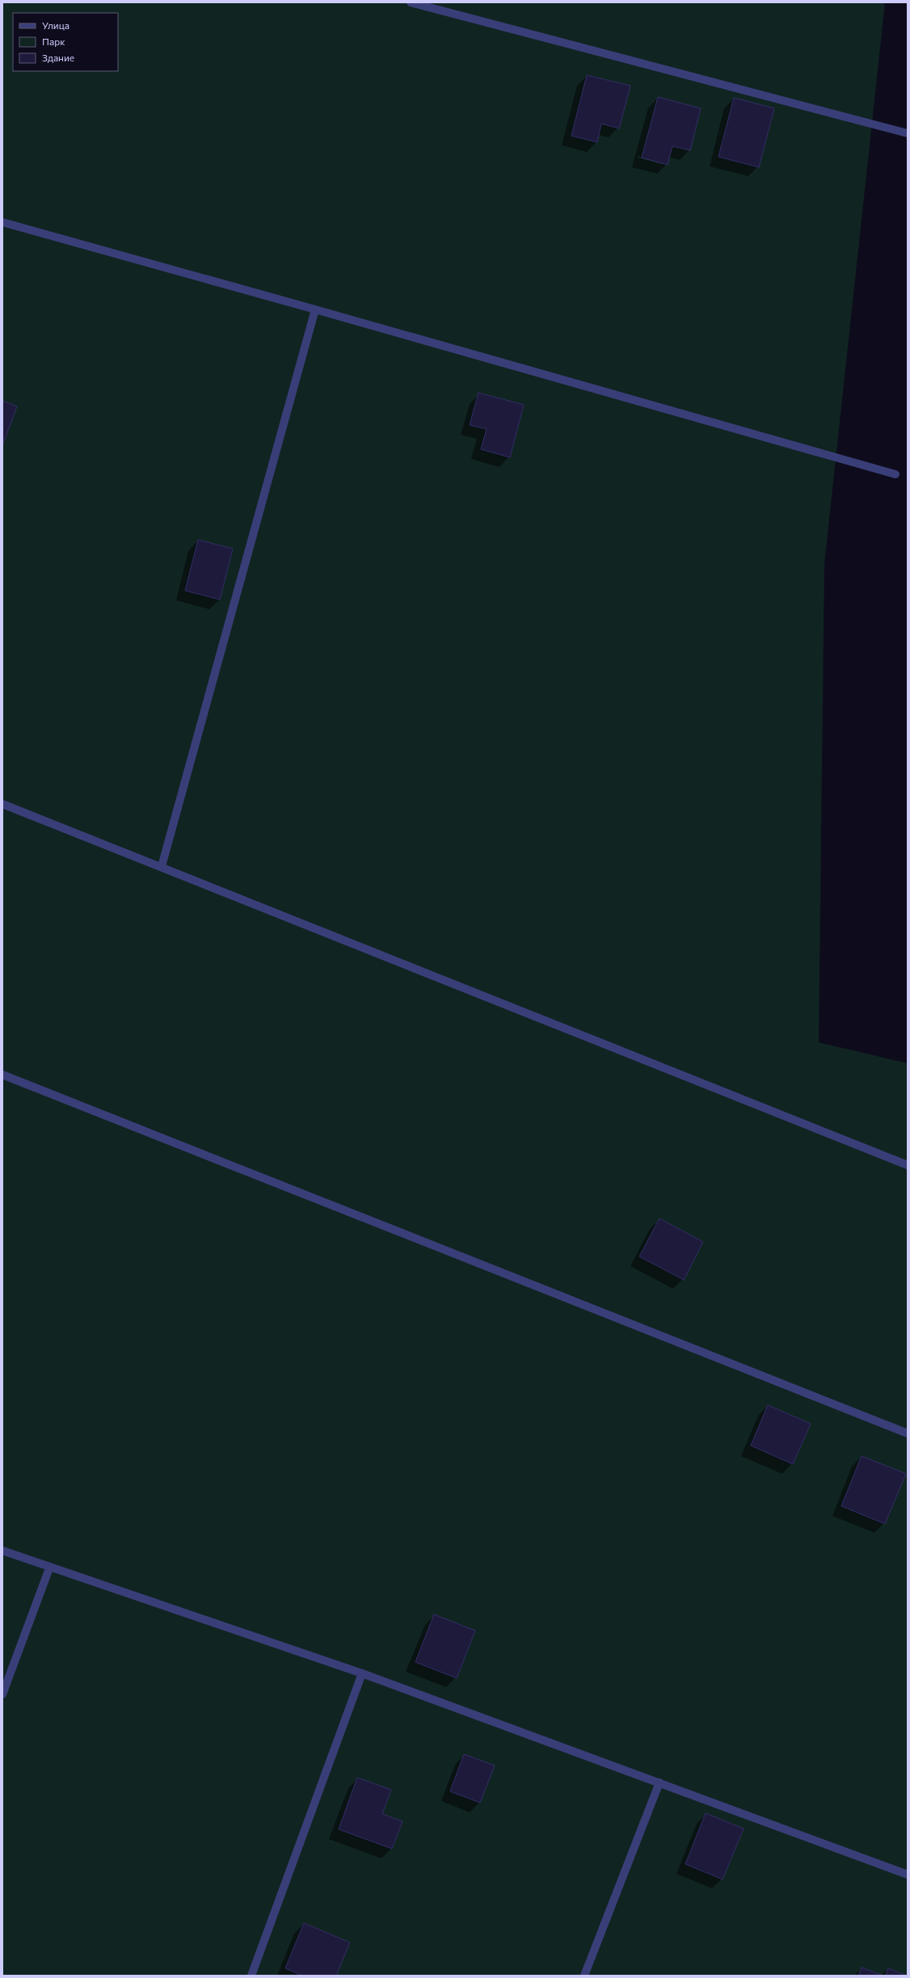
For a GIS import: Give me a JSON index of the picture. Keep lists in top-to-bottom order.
{
  "legend": ["Улица", "Парк", "Здание"]
}
